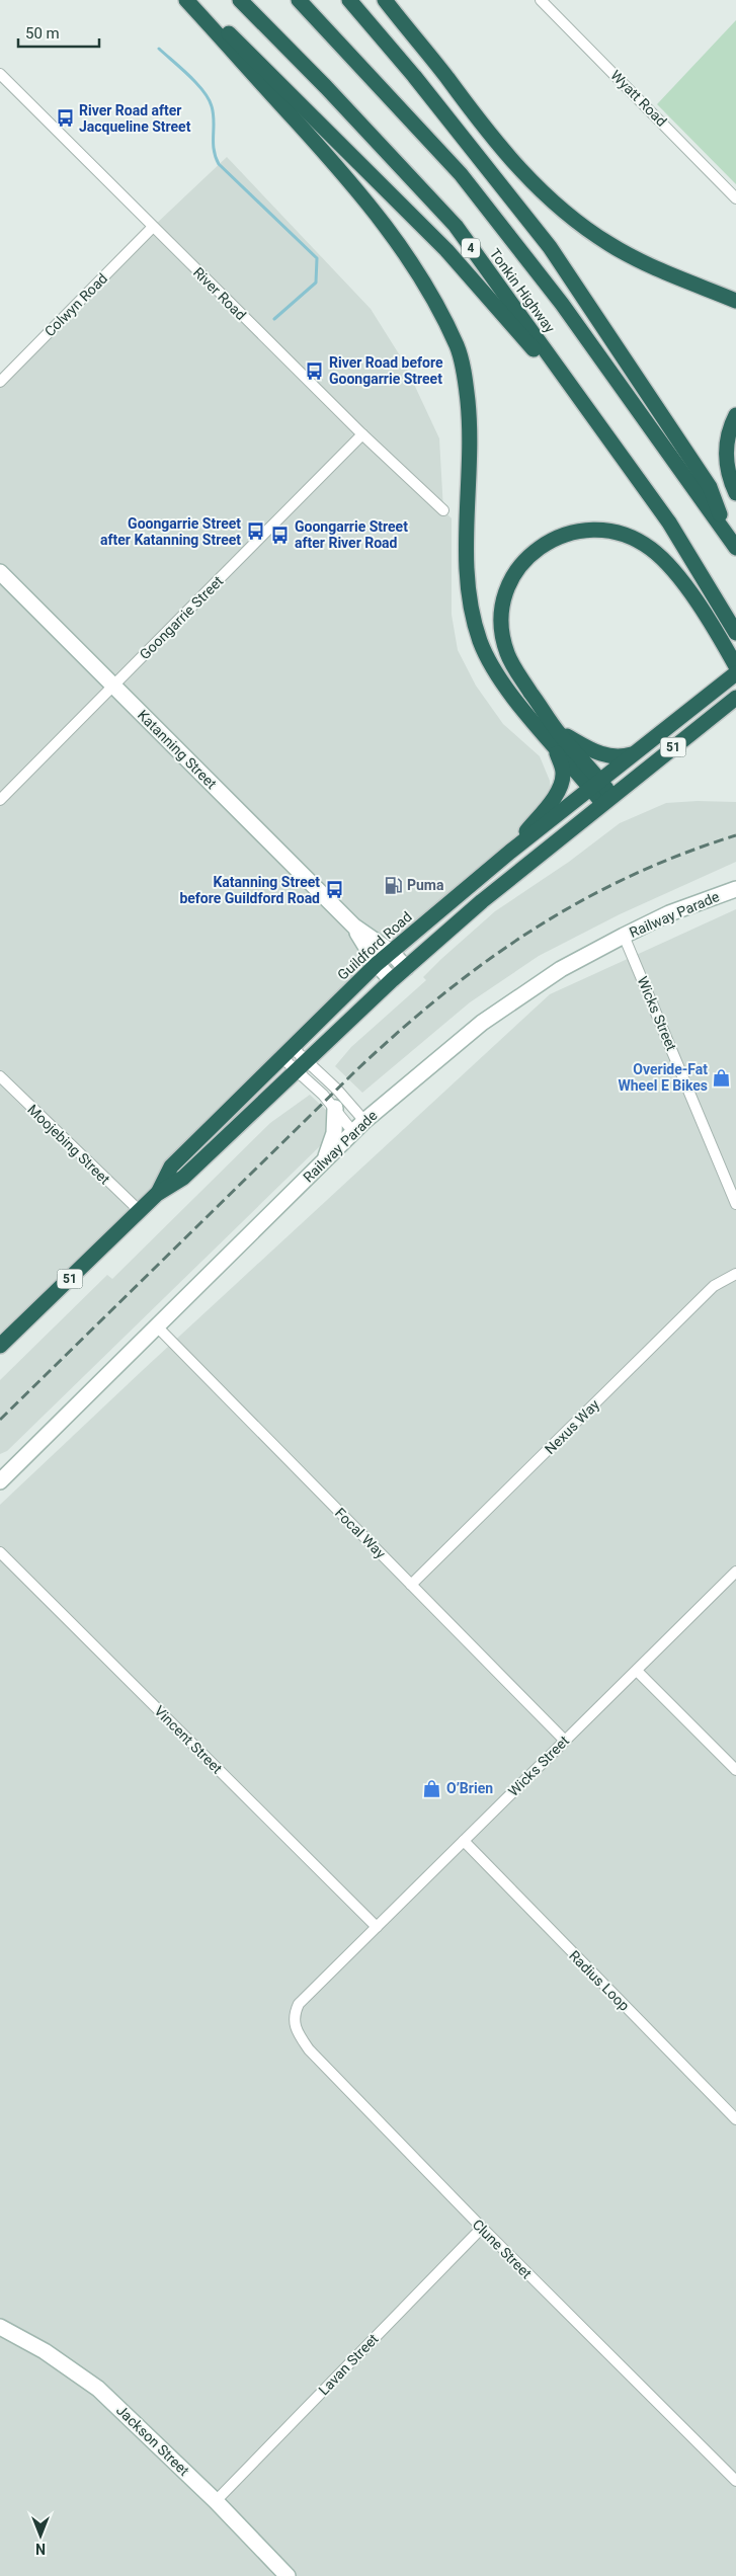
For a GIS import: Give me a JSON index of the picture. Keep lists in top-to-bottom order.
{
  "streets": {
    "highway": [
      "4",
      "Tonkin Highway",
      "51",
      "Guildford Road"
    ],
    "street": [
      "Wyatt Road",
      "River Road",
      "Colwyn Road",
      "Goongarrie Street",
      "Katanning Street",
      "Railway Parade",
      "Wicks Street",
      "Moojebing Street",
      "Nexus Way",
      "Focal Way",
      "Vincent Street",
      "Radius Loop",
      "Clune Street",
      "Lavan Street",
      "Jackson Street"
    ]
  },
  "crossings": [
    ["River Road", "Colwyn Road"],
    ["River Road", "Goongarrie Street"],
    ["Goongarrie Street", "Katanning Street"],
    ["Katanning Street", "Guildford Road"],
    ["Railway Parade", "Wicks Street"],
    ["Railway Parade", "Focal Way"],
    ["Guildford Road", "Moojebing Street"],
    ["Wicks Street", "Focal Way"],
    ["Wicks Street", "Vincent Street"],
    ["Wicks Street", "Radius Loop"],
    ["Wicks Street", "Clune Street"],
    ["Nexus Way", "Focal Way"],
    ["Clune Street", "Lavan Street"],
    ["Lavan Street", "Jackson Street"]
  ],
  "places": {
    "bus stop": [
      "River Road after Jacqueline Street",
      "River Road before Goongarrie Street",
      "Goongarrie Street after Katanning Street",
      "Goongarrie Street after River Road",
      "Katanning Street before Guildford Road"
    ],
    "fuel station": ["Puma"],
    "shop": ["Overide-Fat Wheel E Bikes", "O’Brien"]
  },
  "scale_bar": "50 m",
  "north": "bottom"
}
